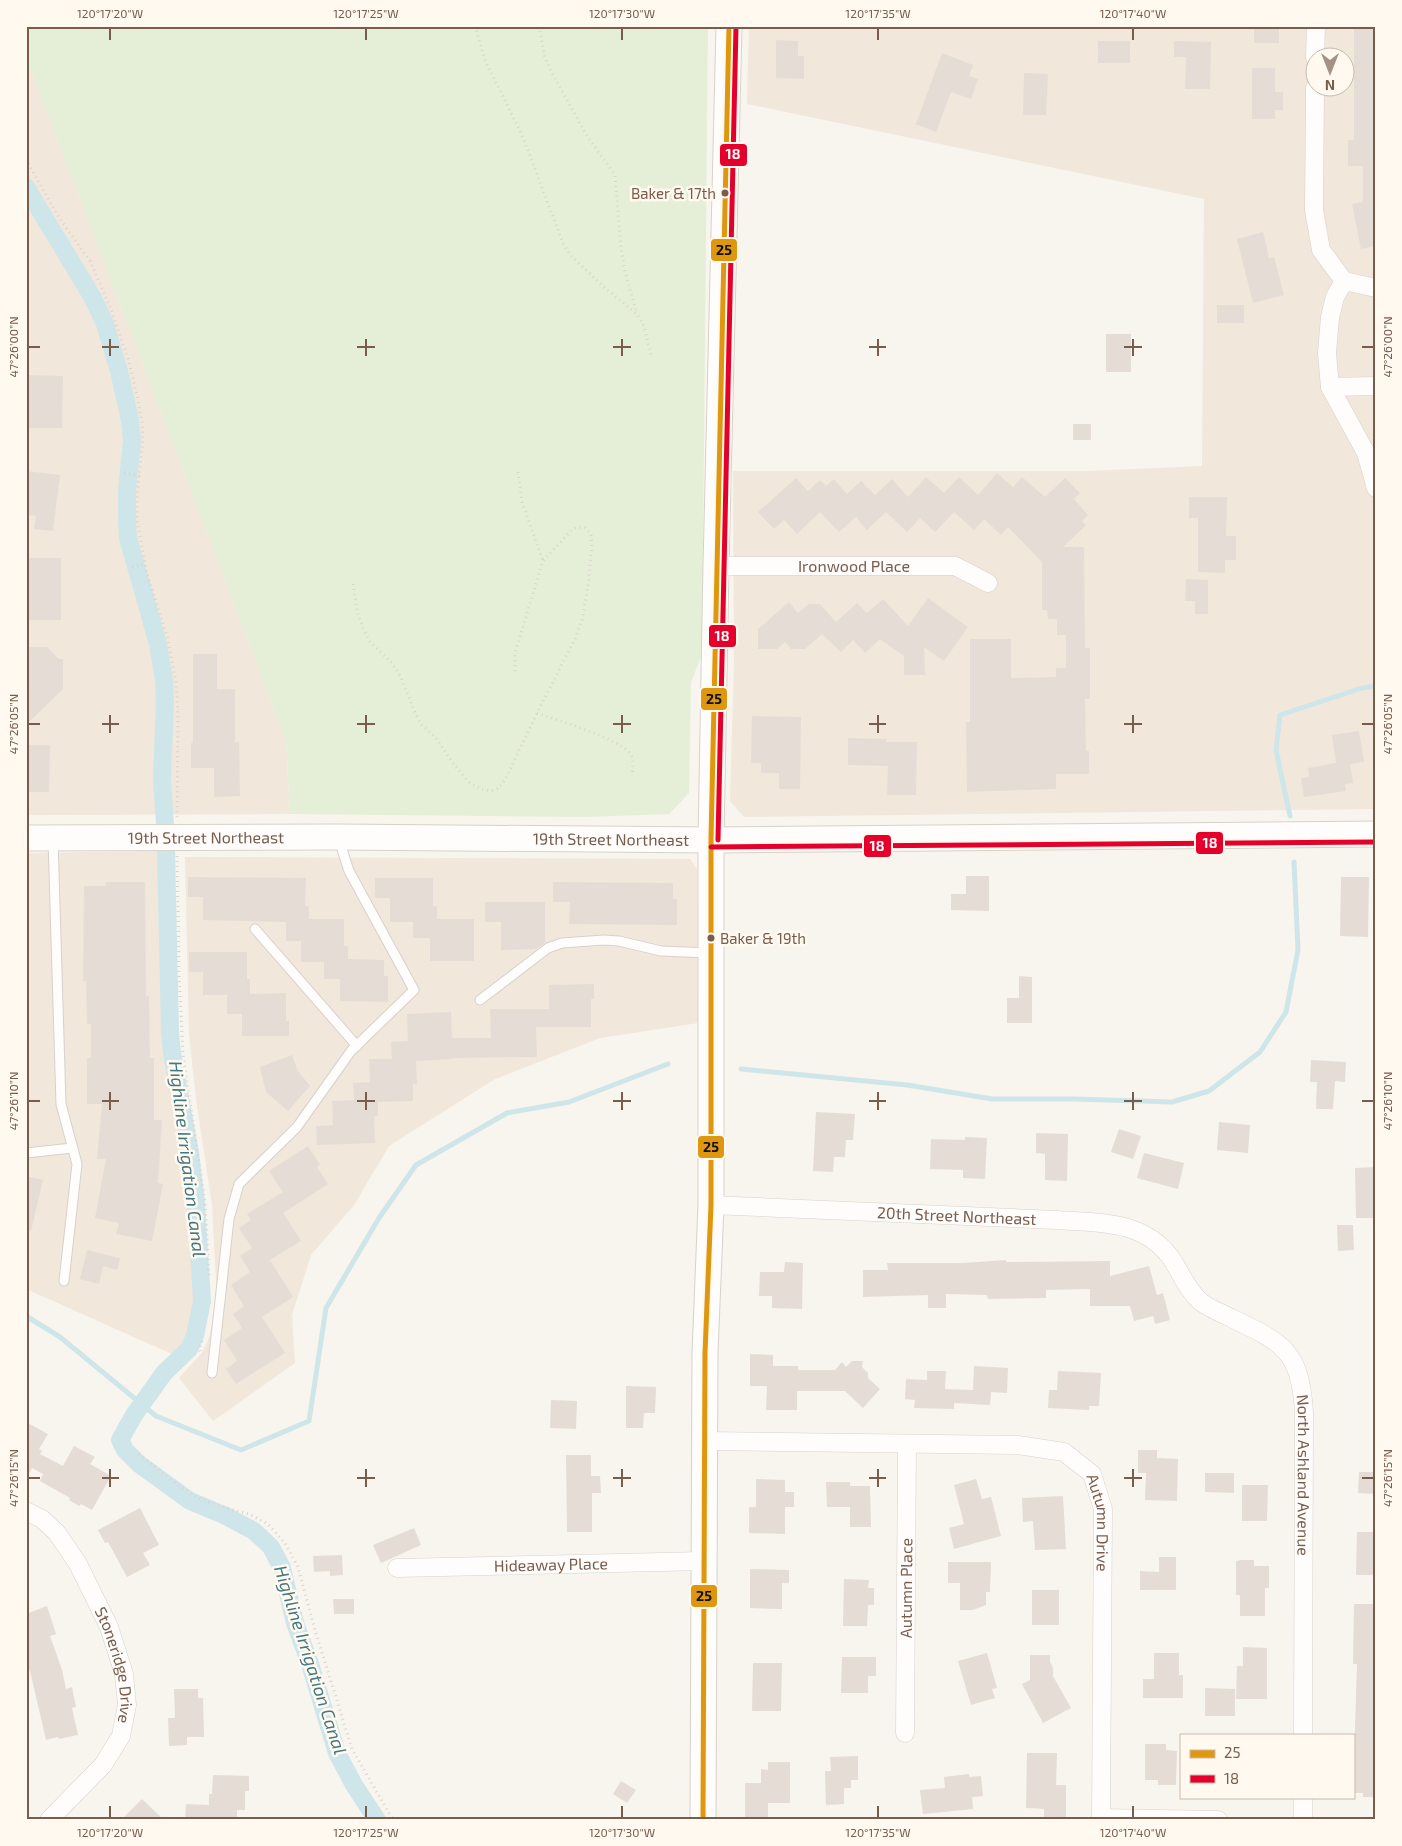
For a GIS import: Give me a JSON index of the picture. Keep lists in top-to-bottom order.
{
  "streets": {
    "main road": ["19th Street Northeast"],
    "street": [
      "Ironwood Place",
      "20th Street Northeast",
      "North Ashland Avenue",
      "Autumn Drive",
      "Hideaway Place",
      "Autumn Place",
      "Stoneridge Drive"
    ]
  },
  "crossings": [
    ["20th Street Northeast", "North Ashland Avenue"],
    ["Autumn Drive", "Autumn Place"]
  ],
  "water": ["Highline Irrigation Canal"],
  "places": ["Baker & 17th", "Baker & 19th"],
  "lines": ["transit line 25", "transit line 18"],
  "legend": ["25", "18"],
  "north": "bottom",
  "coordinates": [
    "120°17'20\"W",
    "120°17'25\"W",
    "120°17'30\"W",
    "120°17'35\"W",
    "120°17'40\"W",
    "47°26'00\"N",
    "47°26'05\"N",
    "47°26'10\"N",
    "47°26'15\"N"
  ]
}
